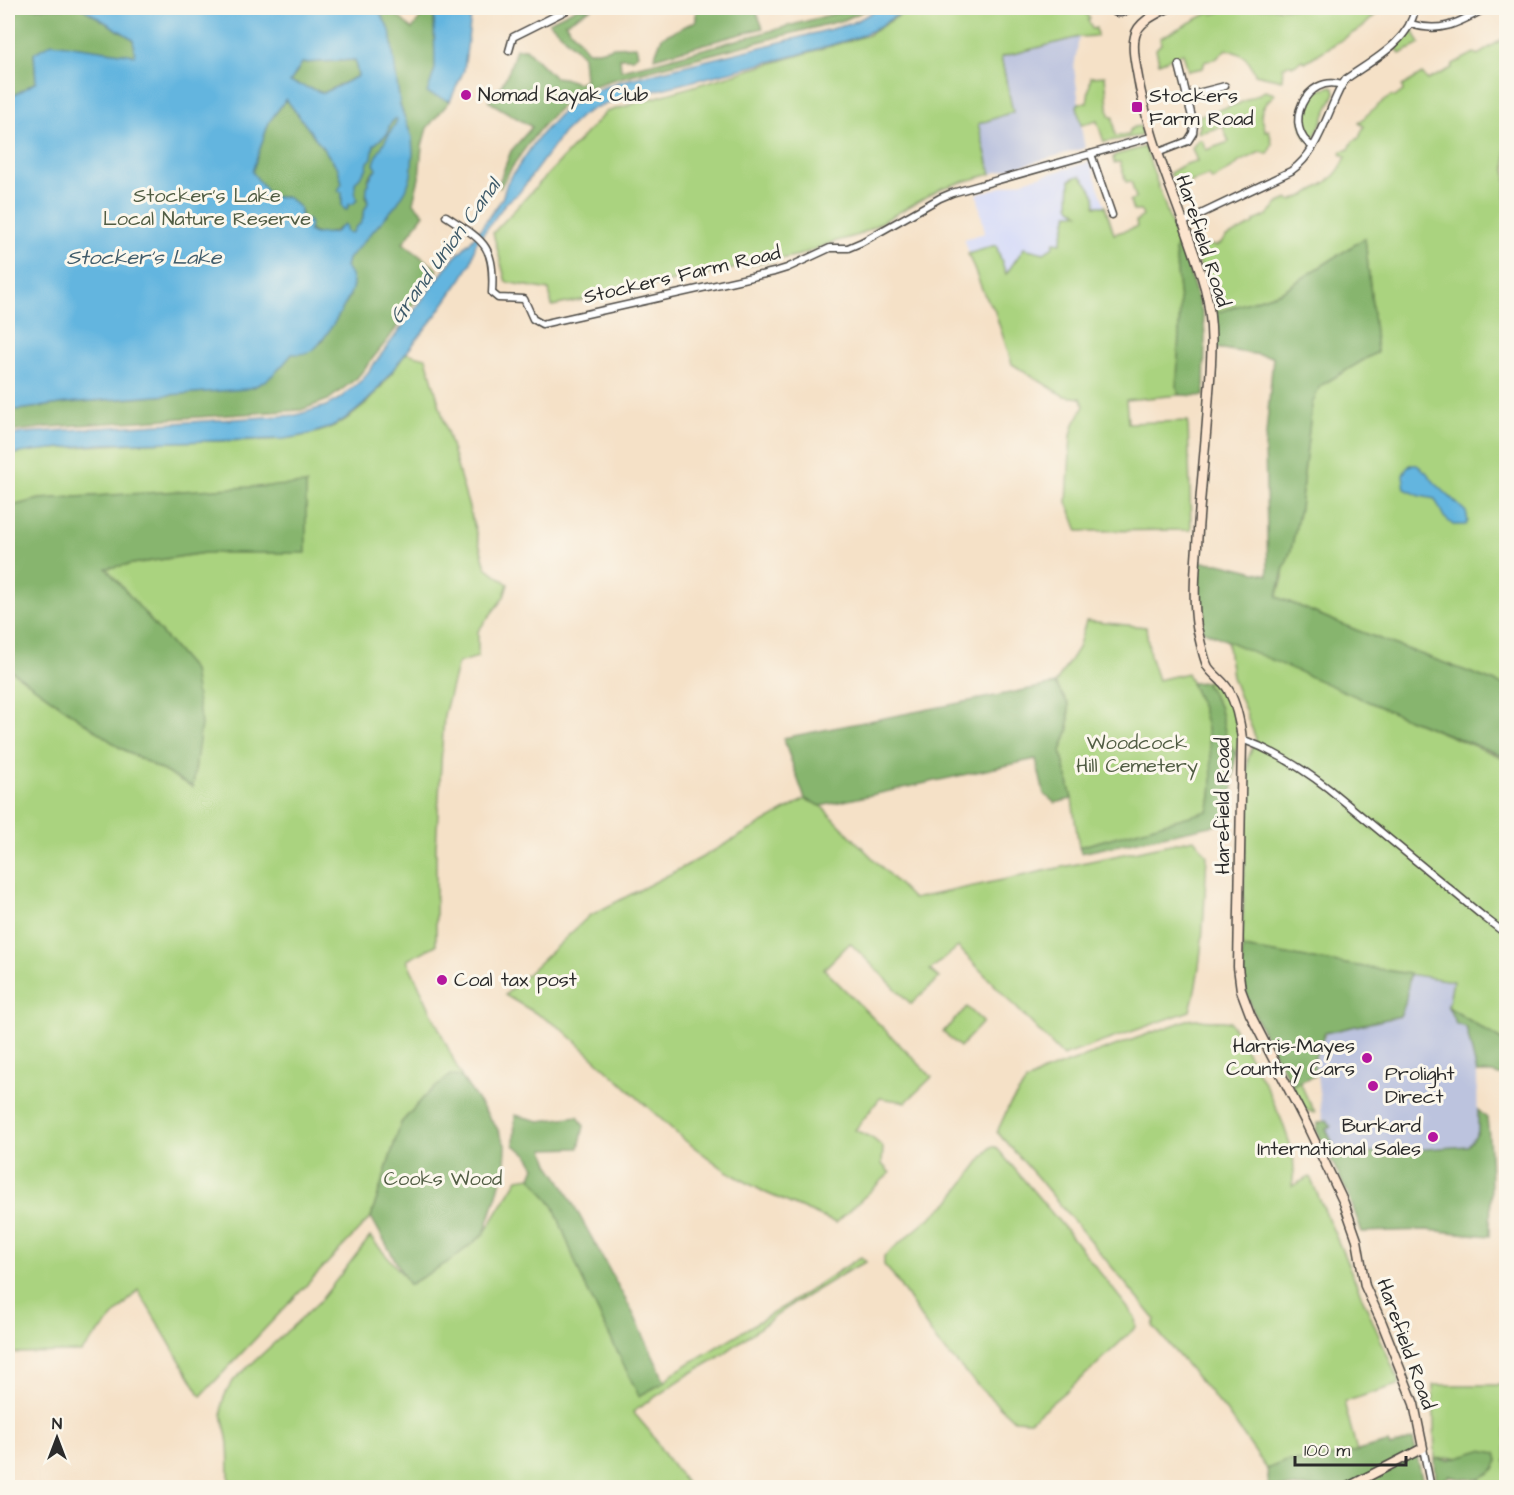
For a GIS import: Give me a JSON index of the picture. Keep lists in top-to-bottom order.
{
  "streets": {
    "street": ["Harefield Road", "Stockers Farm Road"]
  },
  "crossings": [
    ["Harefield Road", "Stockers Farm Road"]
  ],
  "water": ["Grand Union Canal", "Stocker's Lake"],
  "parks": ["Stocker's Lake Local Nature Reserve", "Woodcock Hill Cemetery", "Cooks Wood"],
  "places": {
    "other": [
      "Nomad Kayak Club",
      "Coal tax post",
      "Harris-Mayes Country Cars",
      "Prolight Direct",
      "Burkard International Sales"
    ],
    "transit": ["Stockers Farm Road"]
  },
  "scale_bar": "100 m",
  "north": "top"
}
